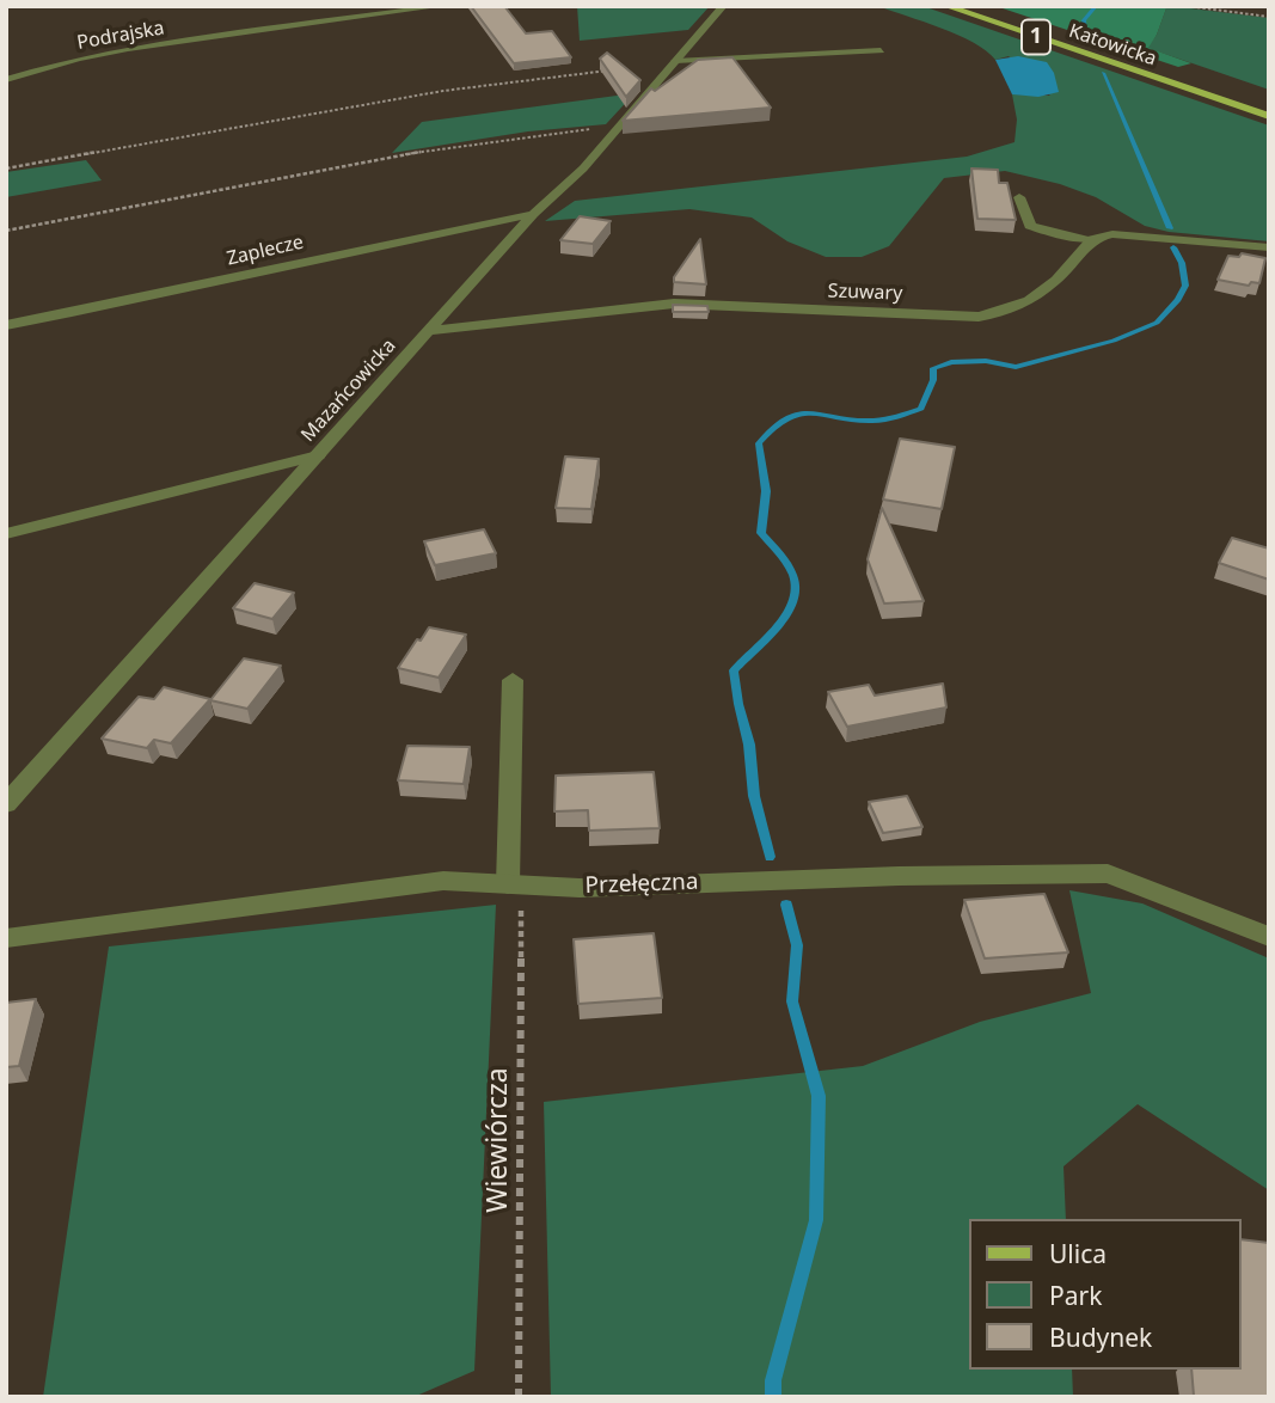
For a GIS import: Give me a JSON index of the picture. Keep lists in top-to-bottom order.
{
  "streets": {
    "main road": ["1", "Katowicka"],
    "street": [
      "Podrajska",
      "Zaplecze",
      "Szuwary",
      "Mazańcowicka",
      "Przełęczna"
    ],
    "path": ["Wiewiórcza"]
  },
  "crossings": [
    ["Zaplecze", "Mazańcowicka"],
    ["Szuwary", "Mazańcowicka"],
    ["Przełęczna", "Wiewiórcza"]
  ],
  "legend": ["Ulica", "Park", "Budynek"]
}
